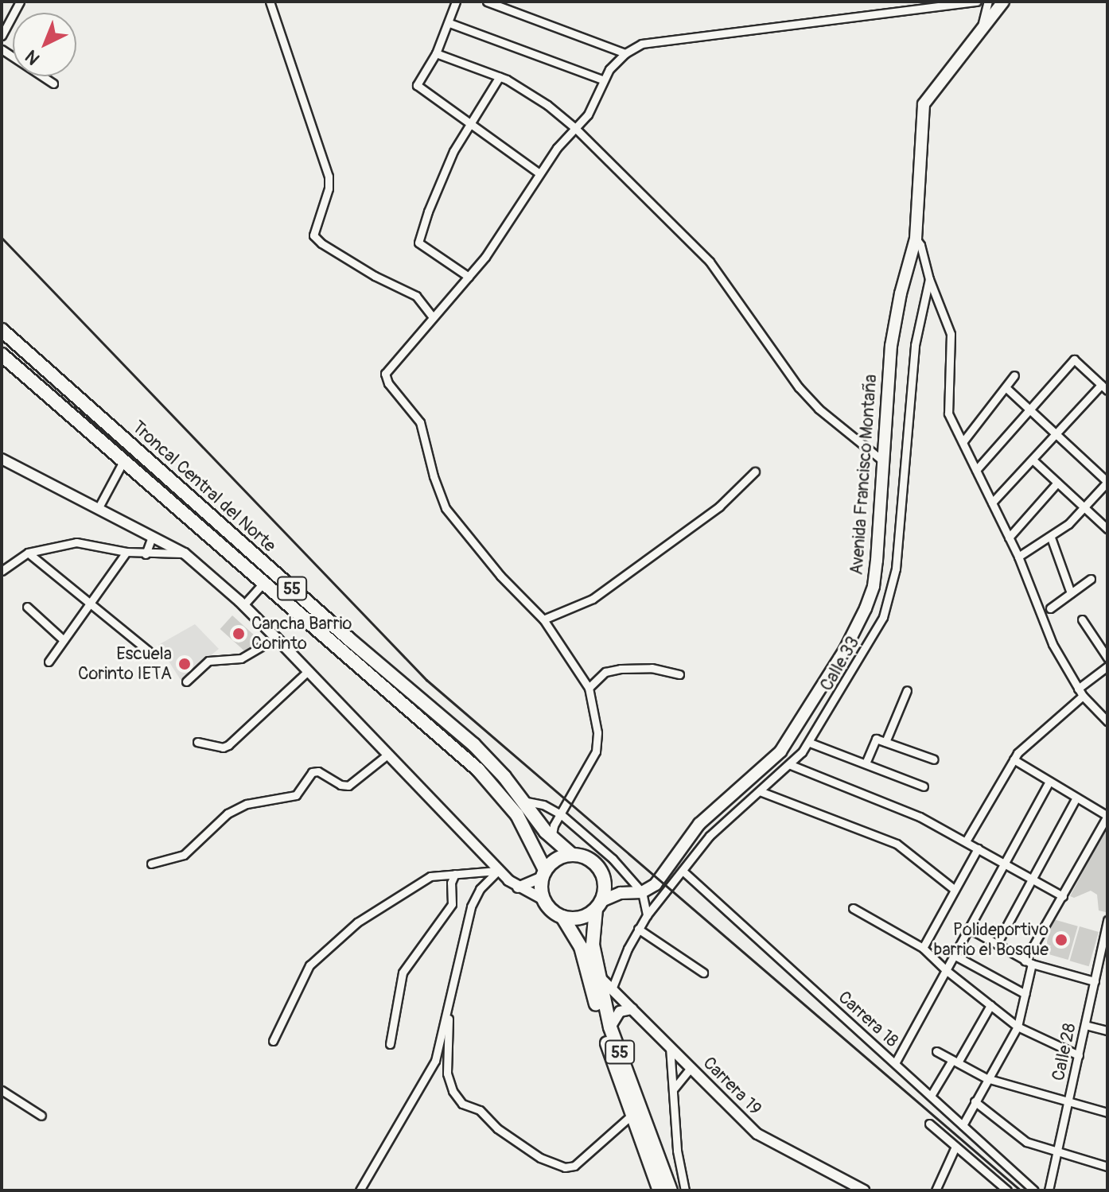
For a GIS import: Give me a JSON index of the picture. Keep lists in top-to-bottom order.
{
  "streets": {
    "highway": ["Troncal Central del Norte", "55"],
    "main road": ["Avenida Francisco Montaña"],
    "street": [
      "Calle 33",
      "Carrera 18",
      "Calle 28",
      "Carrera 19"
    ]
  },
  "crossings": [
    ["Troncal Central del Norte", "55"],
    ["55", "Carrera 19"],
    ["Calle 33", "Carrera 18"],
    ["Calle 33", "Carrera 19"]
  ],
  "places": ["Cancha Barrio Corinto", "Escuela Corinto IETA", "Polideportivo barrio el Bosque"],
  "north": "bottom left"
}
